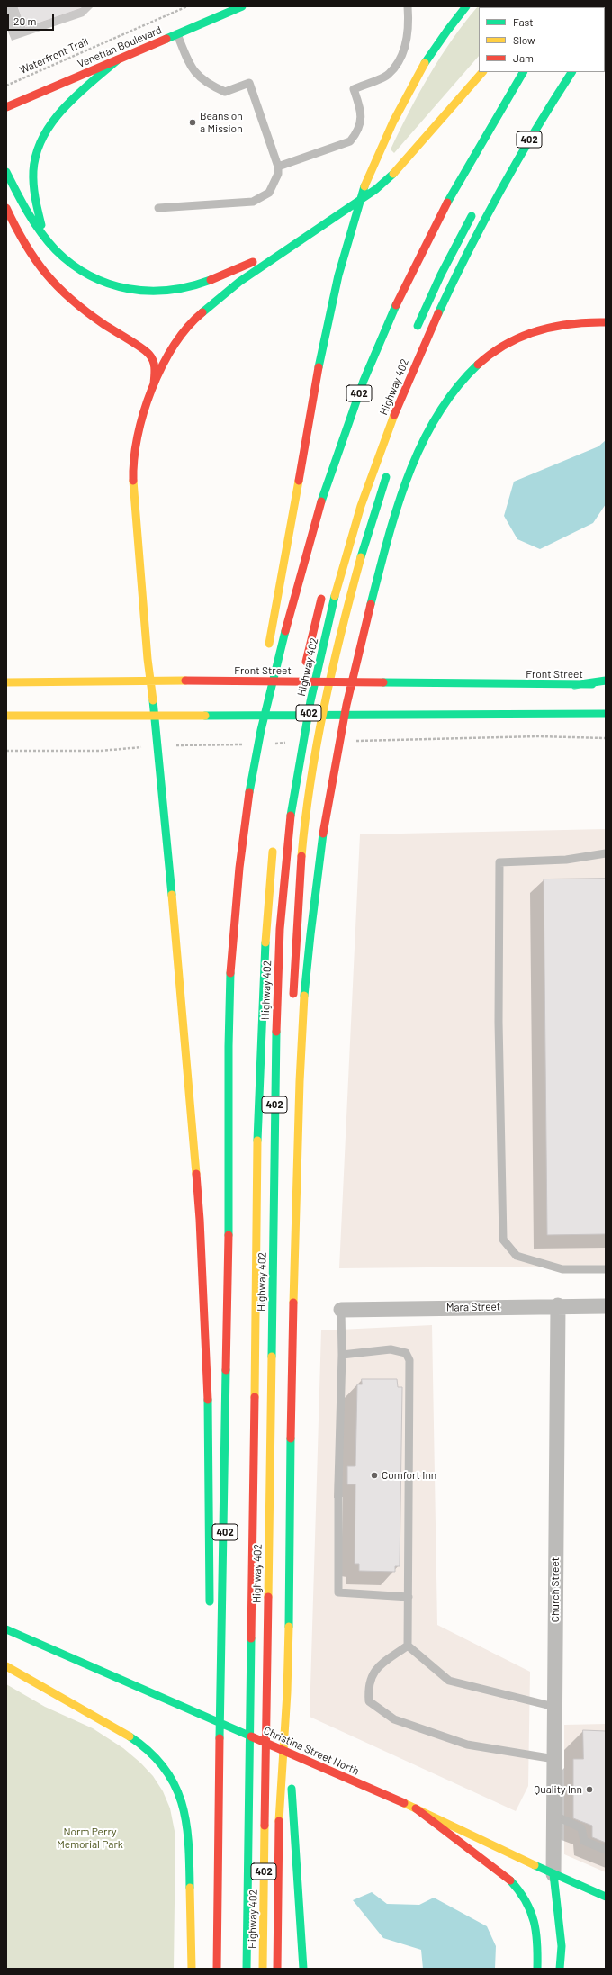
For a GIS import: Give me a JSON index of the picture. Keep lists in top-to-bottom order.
{
  "streets": {
    "main road": [
      "Venetian Boulevard",
      "402",
      "Highway 402",
      "Front Street",
      "Christina Street North"
    ],
    "street": ["Mara Street", "Church Street"],
    "path": ["Waterfront Trail"]
  },
  "crossings": [
    ["Mara Street", "Church Street"],
    ["Church Street", "Christina Street North"]
  ],
  "parks": ["Norm Perry Memorial Park"],
  "places": ["Beans on a Mission", "Comfort Inn", "Quality Inn"],
  "legend": ["Fast", "Slow", "Jam"],
  "scale_bar": "20 m"
}
